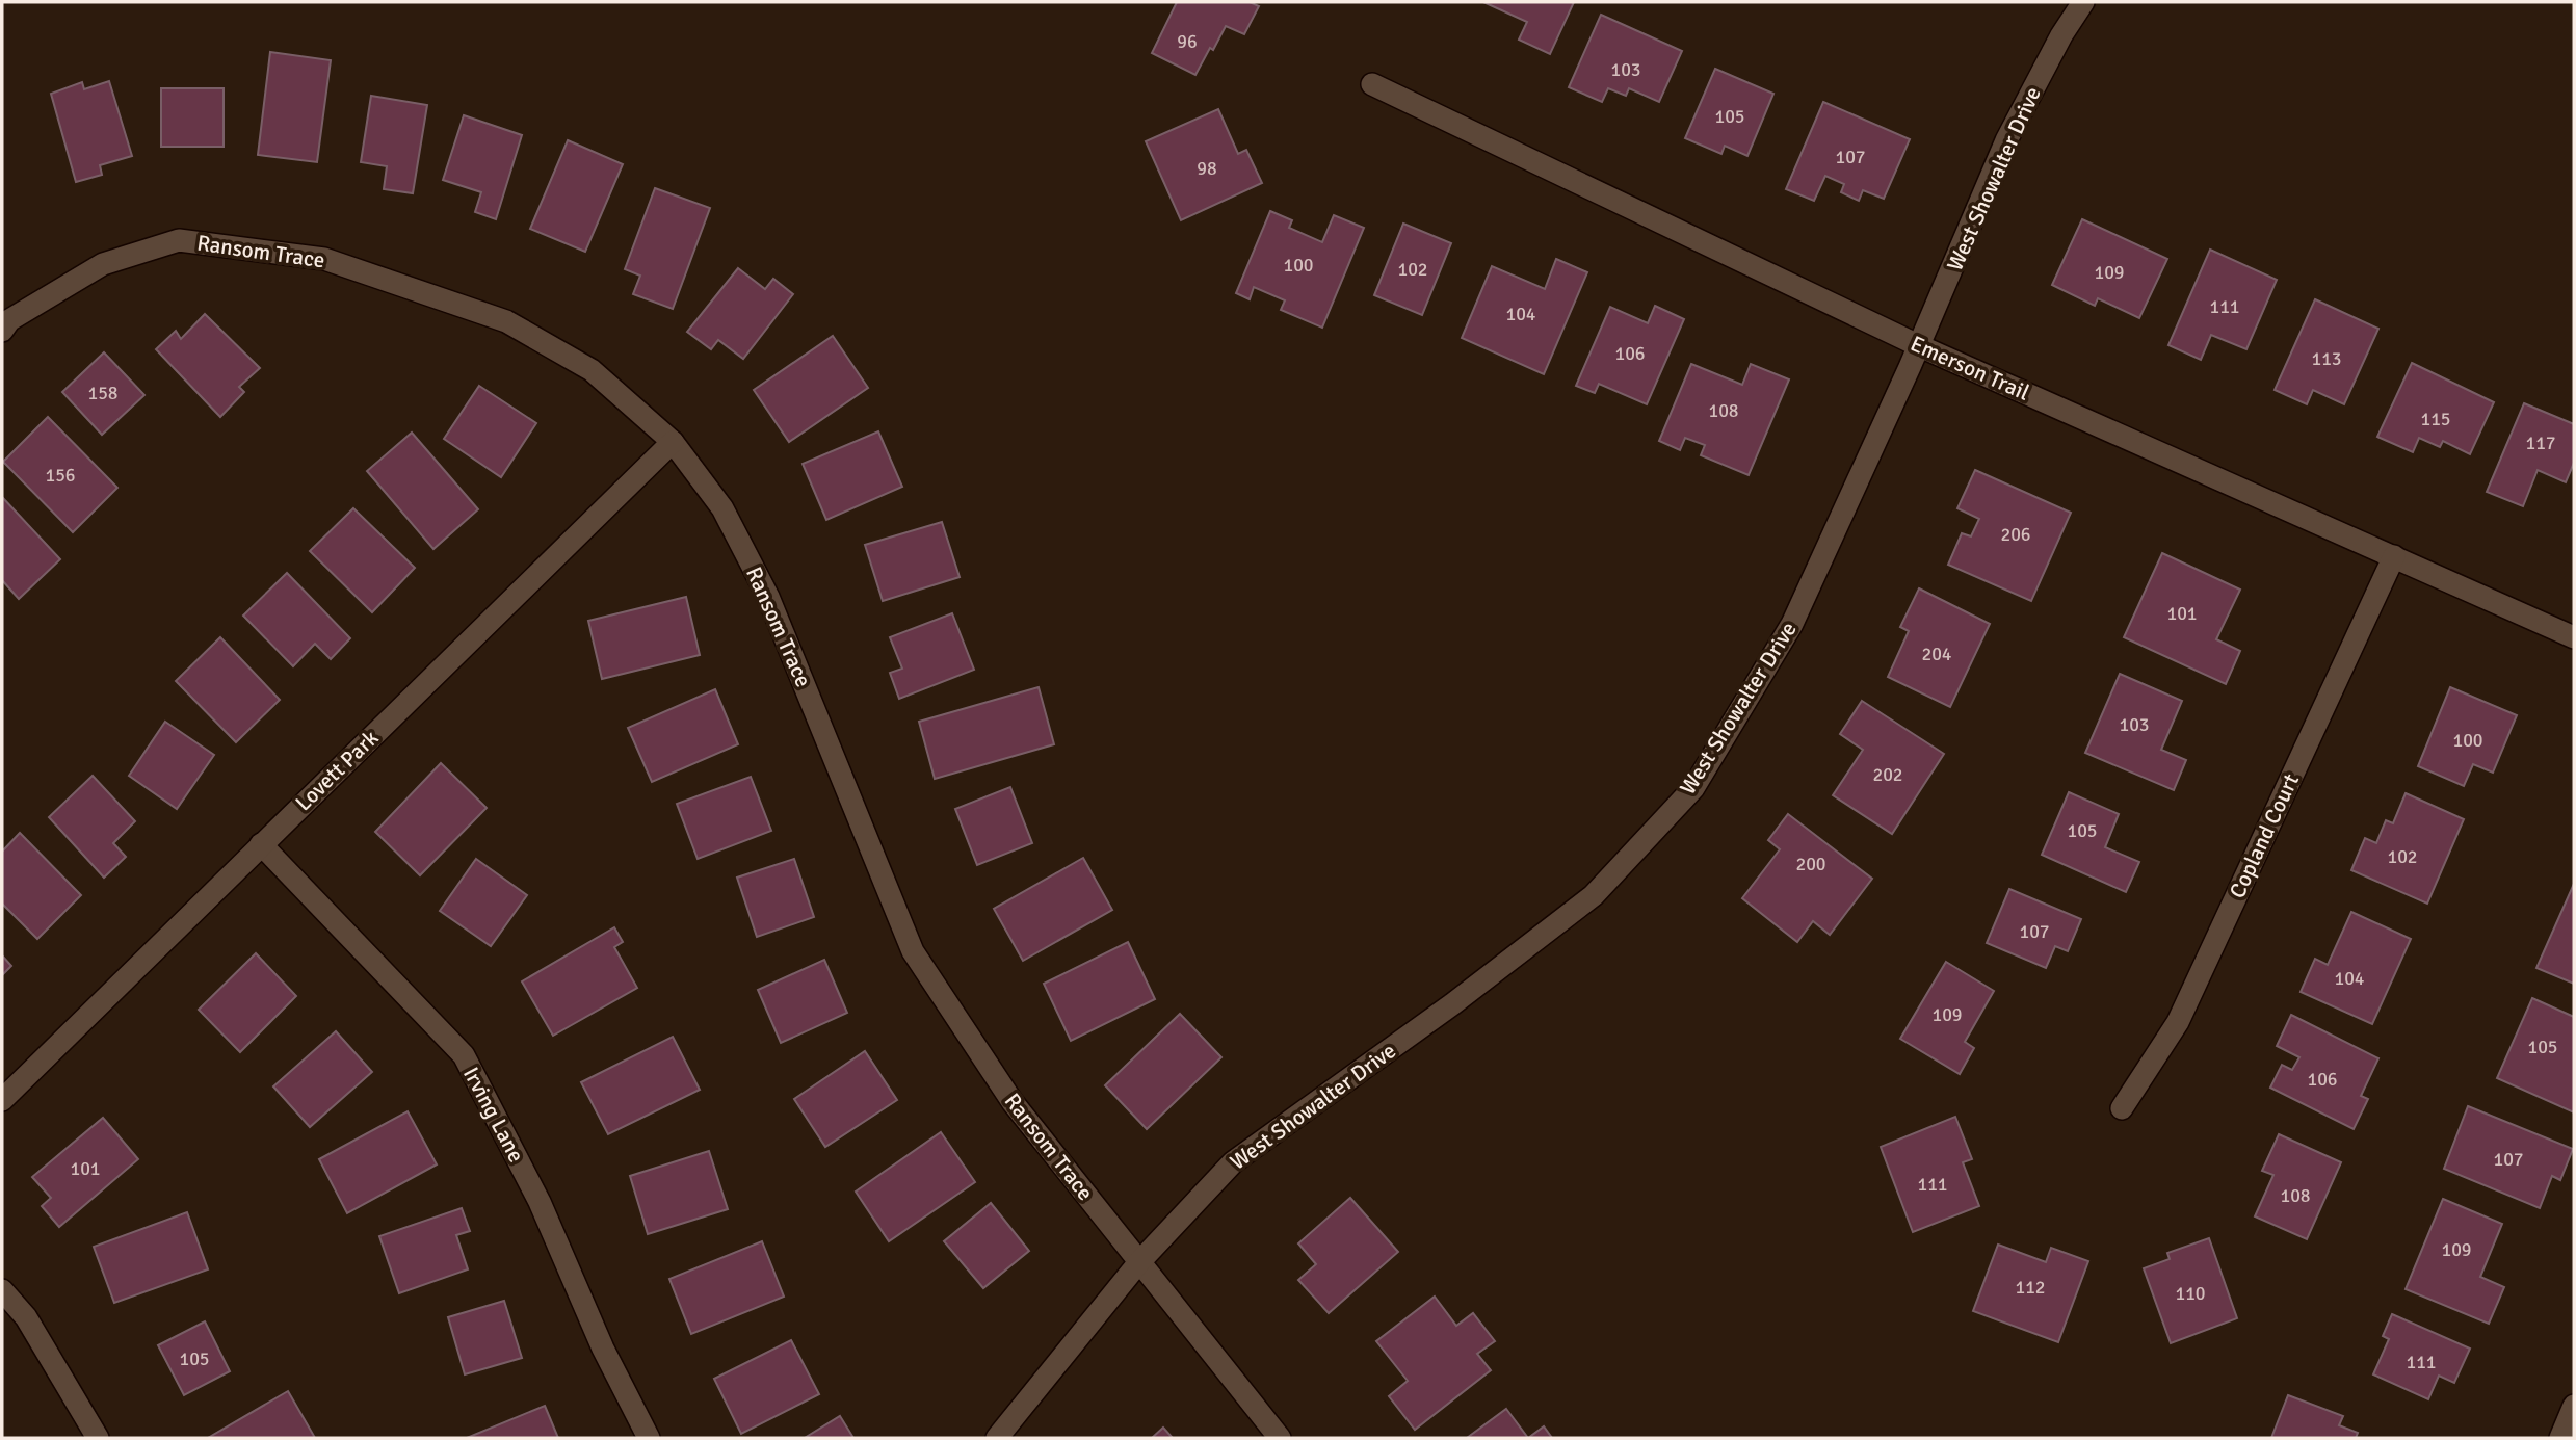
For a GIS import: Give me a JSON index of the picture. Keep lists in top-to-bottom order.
{
  "streets": {
    "street": [
      "West Showalter Drive",
      "Ransom Trace",
      "Emerson Trail",
      "Lovett Park",
      "Copland Court",
      "Irving Lane"
    ]
  },
  "crossings": [
    ["West Showalter Drive", "Ransom Trace"],
    ["West Showalter Drive", "Emerson Trail"],
    ["Ransom Trace", "Lovett Park"],
    ["Emerson Trail", "Copland Court"],
    ["Lovett Park", "Irving Lane"]
  ],
  "house_numbers": [
    "96",
    "103",
    "105",
    "107",
    "98",
    "100",
    "102",
    "109",
    "111",
    "104",
    "106",
    "113",
    "158",
    "108",
    "115",
    "117",
    "156",
    "206",
    "101",
    "204",
    "103",
    "100",
    "202",
    "105",
    "102",
    "200",
    "107",
    "104",
    "109",
    "105",
    "106",
    "107",
    "101",
    "111",
    "108",
    "109",
    "112",
    "110",
    "105",
    "111"
  ]
}
